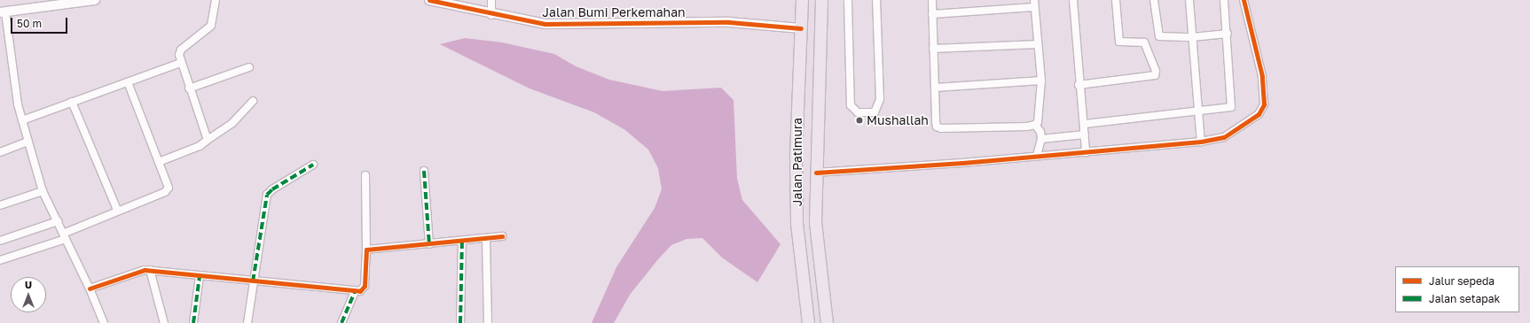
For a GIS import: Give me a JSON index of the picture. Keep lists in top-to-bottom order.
{
  "streets": {
    "highway": ["Jalan Patimura"],
    "street": ["Jalan Bumi Perkemahan"]
  },
  "crossings": [
    ["Jalan Bumi Perkemahan", "Jalan Patimura"]
  ],
  "places": ["Mushallah"],
  "legend": ["Jalur sepeda", "Jalan setapak"],
  "scale_bar": "50 m",
  "north": "top"
}
